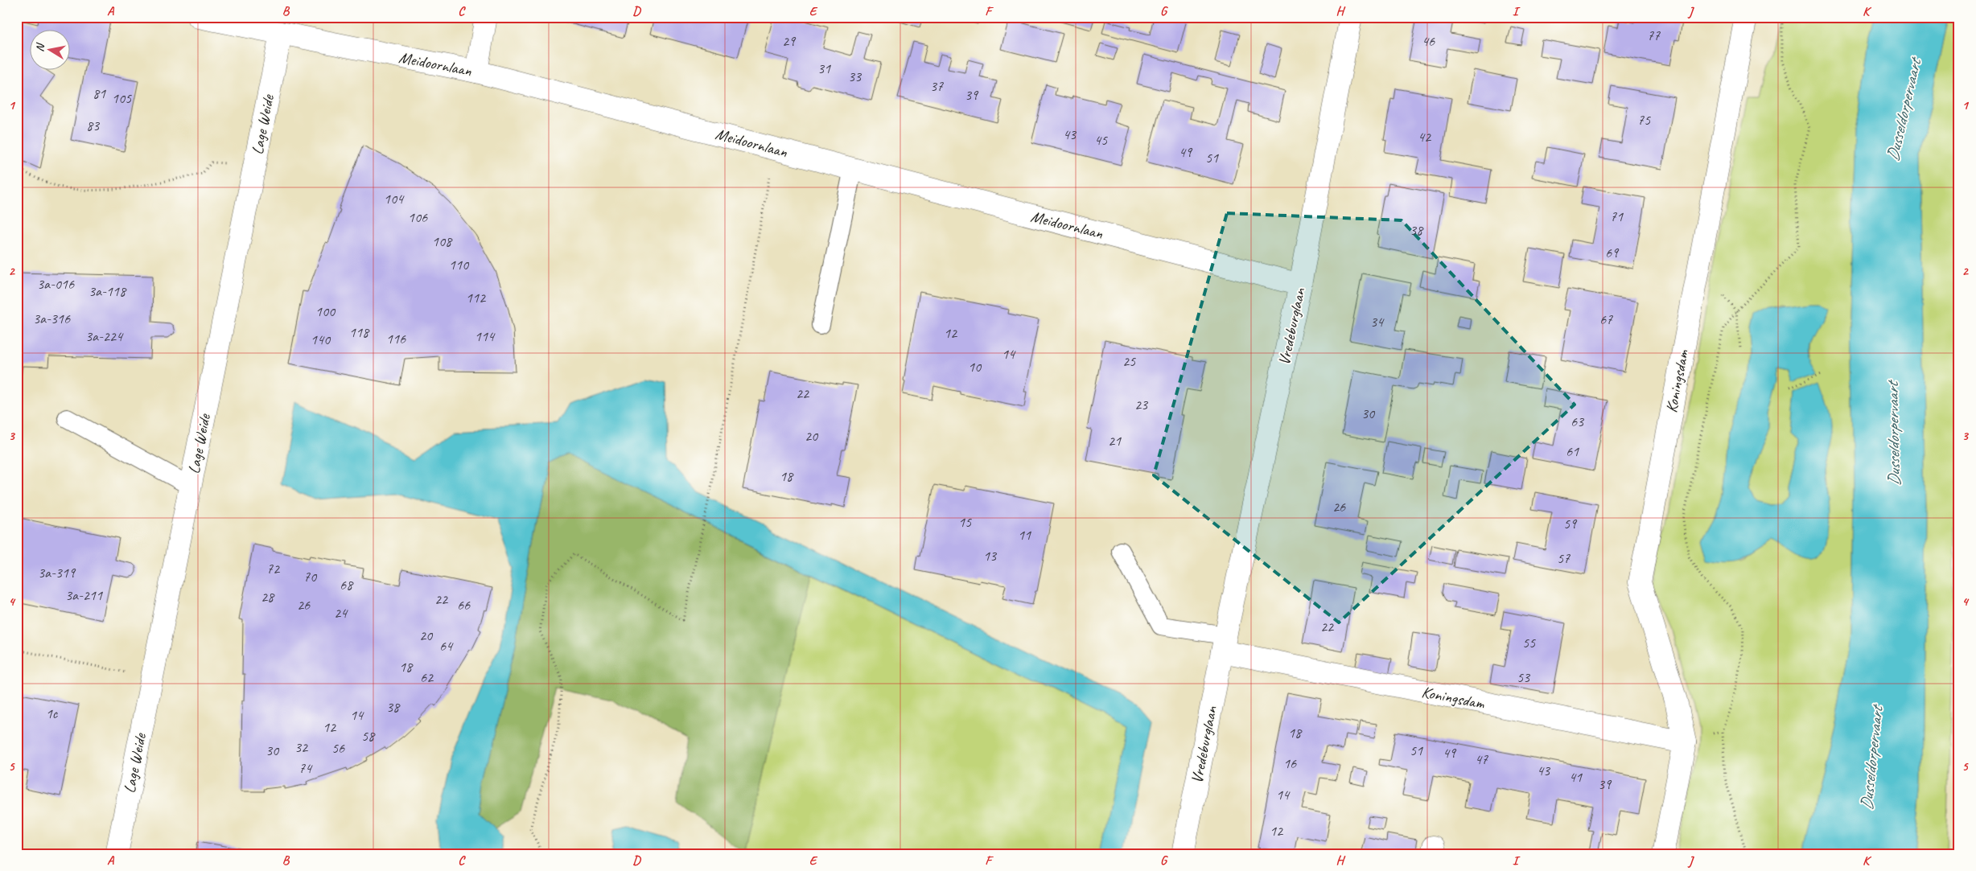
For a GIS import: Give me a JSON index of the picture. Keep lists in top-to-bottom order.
{
  "streets": {
    "street": [
      "Meidoornlaan",
      "Lage Weide",
      "Vredeburglaan",
      "Koningsdam"
    ]
  },
  "crossings": [
    ["Meidoornlaan", "Lage Weide"],
    ["Meidoornlaan", "Vredeburglaan"],
    ["Vredeburglaan", "Koningsdam"]
  ],
  "water": ["Dusseldorpervaart"],
  "house_numbers": [
    "77",
    "29",
    "46",
    "31",
    "33",
    "37",
    "81",
    "39",
    "105",
    "75",
    "83",
    "43",
    "42",
    "45",
    "49",
    "51",
    "104",
    "71",
    "106",
    "38",
    "108",
    "69",
    "110",
    "3a-016",
    "3a-118",
    "112",
    "100",
    "3a-316",
    "67",
    "34",
    "118",
    "12",
    "3a-224",
    "114",
    "116",
    "140",
    "14",
    "25",
    "10",
    "22",
    "23",
    "30",
    "63",
    "20",
    "21",
    "61",
    "18",
    "26",
    "15",
    "59",
    "11",
    "13",
    "57",
    "72",
    "3a-319",
    "70",
    "68",
    "3a-211",
    "28",
    "22",
    "26",
    "66",
    "24",
    "22",
    "20",
    "55",
    "64",
    "18",
    "62",
    "53",
    "38",
    "1c",
    "14",
    "12",
    "18",
    "58",
    "32",
    "56",
    "30",
    "51",
    "49",
    "47",
    "16",
    "74",
    "43",
    "41",
    "39",
    "14",
    "12"
  ],
  "north": "left",
  "grid": {
    "columns": [
      "A",
      "B",
      "C",
      "D",
      "E",
      "F",
      "G",
      "H",
      "I",
      "J",
      "K"
    ],
    "rows": [
      "1",
      "2",
      "3",
      "4",
      "5"
    ]
  }
}
